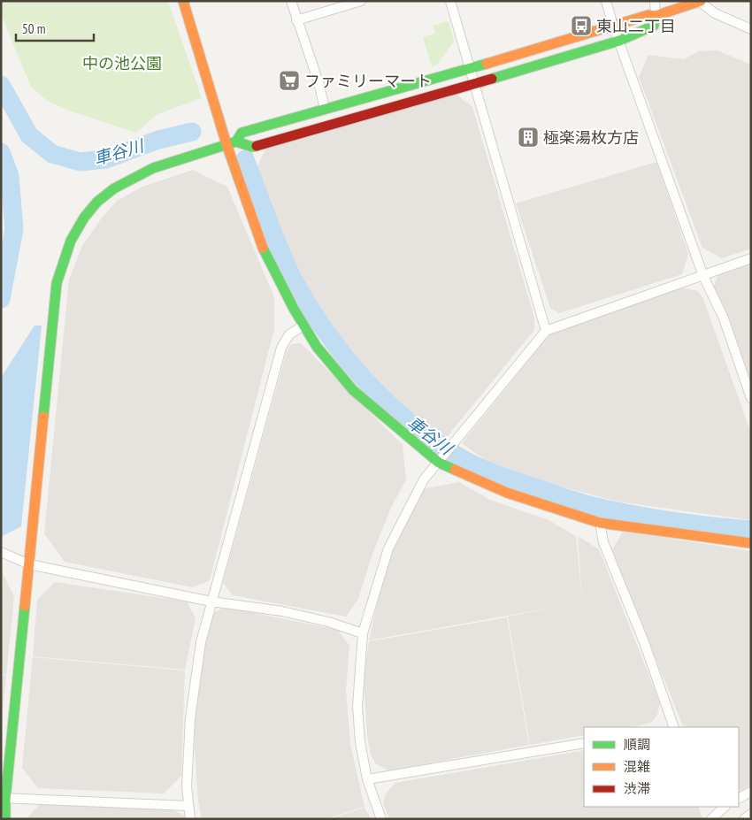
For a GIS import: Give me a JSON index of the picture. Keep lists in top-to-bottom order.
{
  "water": ["車谷川"],
  "parks": ["中の池公園"],
  "places": {
    "bus stop": ["東山二丁目"],
    "supermarket": ["ファミリーマート"],
    "building": ["極楽湯枚方店"]
  },
  "legend": ["順調", "混雑", "渋滞"],
  "scale_bar": "50 m"
}
